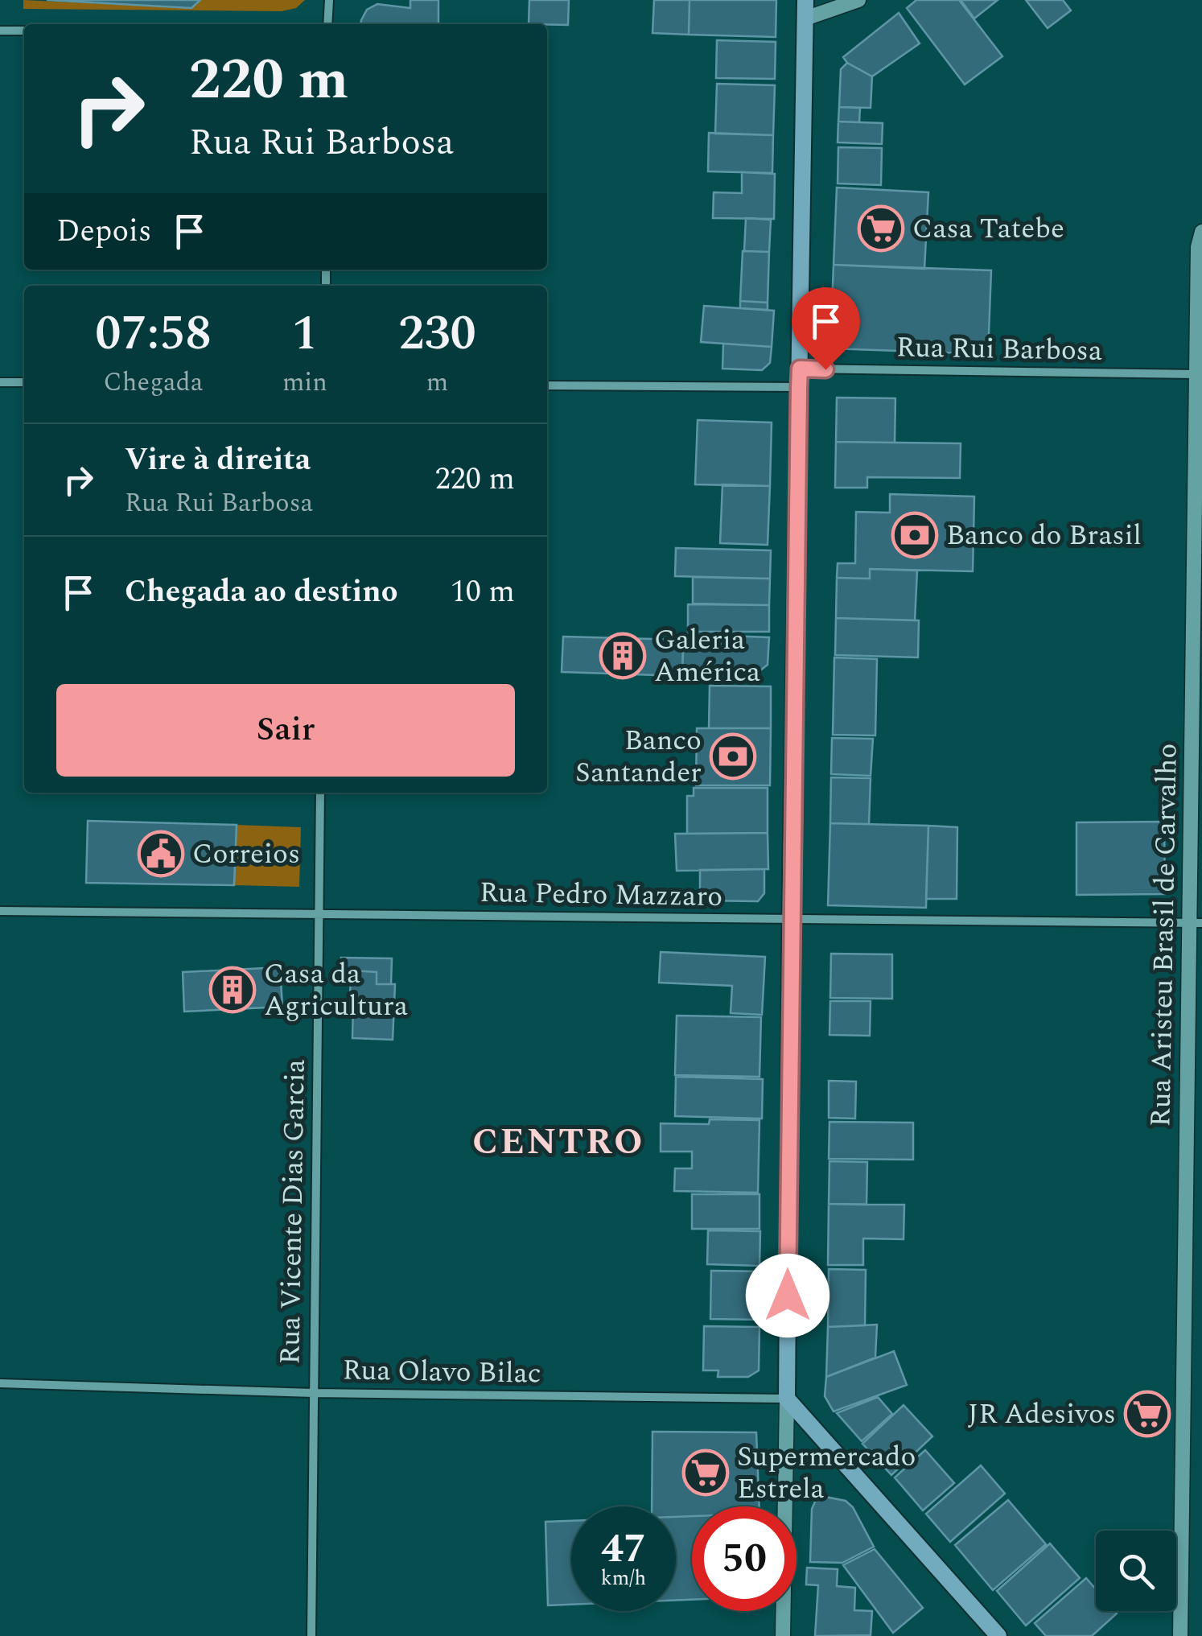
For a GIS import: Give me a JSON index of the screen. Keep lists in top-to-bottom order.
{
  "streets": {
    "street": [
      "Rua Rui Barbosa",
      "Rua Pedro Mazzaro",
      "Rua Aristeu Brasil de Carvalho",
      "Rua Vicente Dias Garcia",
      "Rua Olavo Bilac"
    ]
  },
  "crossings": [
    ["Rua Rui Barbosa", "Rua Aristeu Brasil de Carvalho"],
    ["Rua Pedro Mazzaro", "Rua Aristeu Brasil de Carvalho"],
    ["Rua Pedro Mazzaro", "Rua Vicente Dias Garcia"],
    ["Rua Vicente Dias Garcia", "Rua Olavo Bilac"]
  ],
  "districts": ["CENTRO"],
  "places": {
    "supermarket": ["Casa Tatebe", "JR Adesivos", "Supermercado Estrela"],
    "bank": ["Banco do Brasil", "Banco Santander"],
    "building": ["Galeria América", "Casa da Agricultura"],
    "public building": ["Correios"]
  },
  "page": {
    "turn": ["220 m", "Rua Rui Barbosa"],
    "then": "Depois",
    "eta": [
      "07:58",
      "Chegada",
      "1",
      "min",
      "230",
      "m"
    ],
    "list": [
      {
        "name": "Vire à direita",
        "note": "Rua Rui Barbosa",
        "value": "220 m"
      },
      {
        "name": "Chegada ao destino",
        "value": "10 m"
      }
    ],
    "buttons": "Sair",
    "speed": "47 km/h",
    "limit": "50"
  }
}
